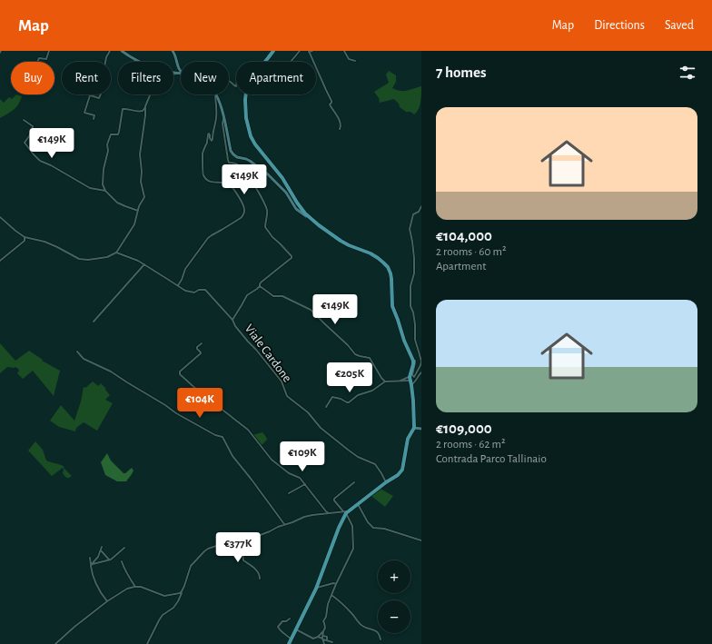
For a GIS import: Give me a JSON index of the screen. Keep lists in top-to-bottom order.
{
  "streets": {
    "street": ["Viale Cardone"]
  },
  "page": {
    "header": "Map",
    "nav": ["Map", "Directions", "Saved"],
    "heading": "7 homes",
    "chip": [
      "Buy",
      "Rent",
      "Filters",
      "New",
      "Apartment"
    ],
    "list": [
      {
        "name": "€104,000",
        "note": "2 rooms · 60 m² · Apartment"
      },
      {
        "name": "€109,000",
        "note": "2 rooms · 62 m² · Contrada Parco Tallinaio"
      }
    ],
    "price": [
      "€149K",
      "€149K",
      "€149K",
      "€205K",
      "€104K",
      "€109K",
      "€377K"
    ],
    "map_buttons": ["+", "−"]
  }
}
